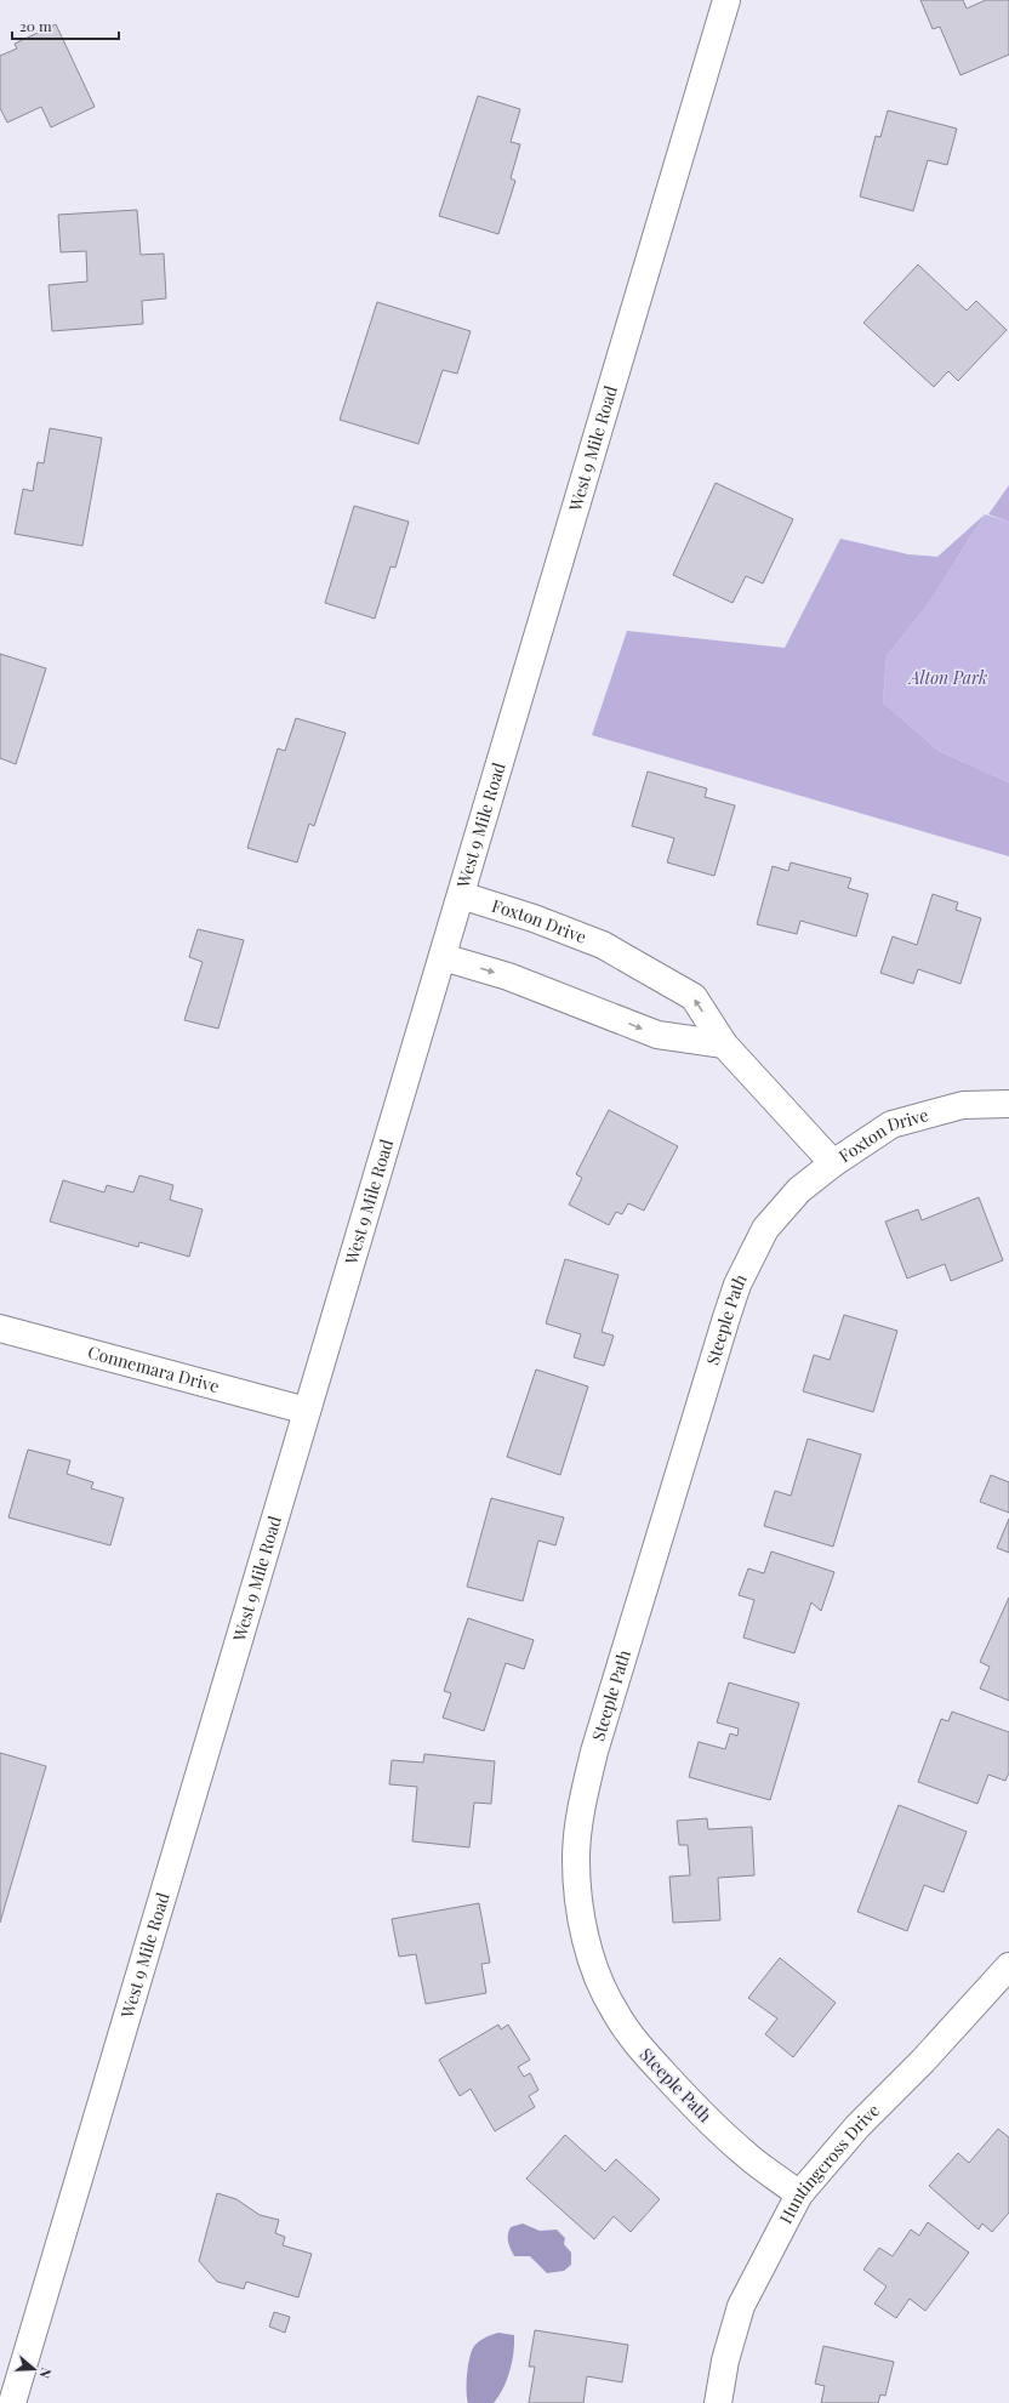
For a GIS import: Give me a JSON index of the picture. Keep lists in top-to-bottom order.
{
  "streets": {
    "street": [
      "West 9 Mile Road",
      "Foxton Drive",
      "Steeple Path",
      "Connemara Drive",
      "Huntingcross Drive"
    ]
  },
  "crossings": [
    ["West 9 Mile Road", "Foxton Drive"],
    ["West 9 Mile Road", "Connemara Drive"],
    ["Foxton Drive", "Steeple Path"],
    ["Steeple Path", "Huntingcross Drive"]
  ],
  "parks": ["Alton Park"],
  "scale_bar": "20 m",
  "north": "right"
}
